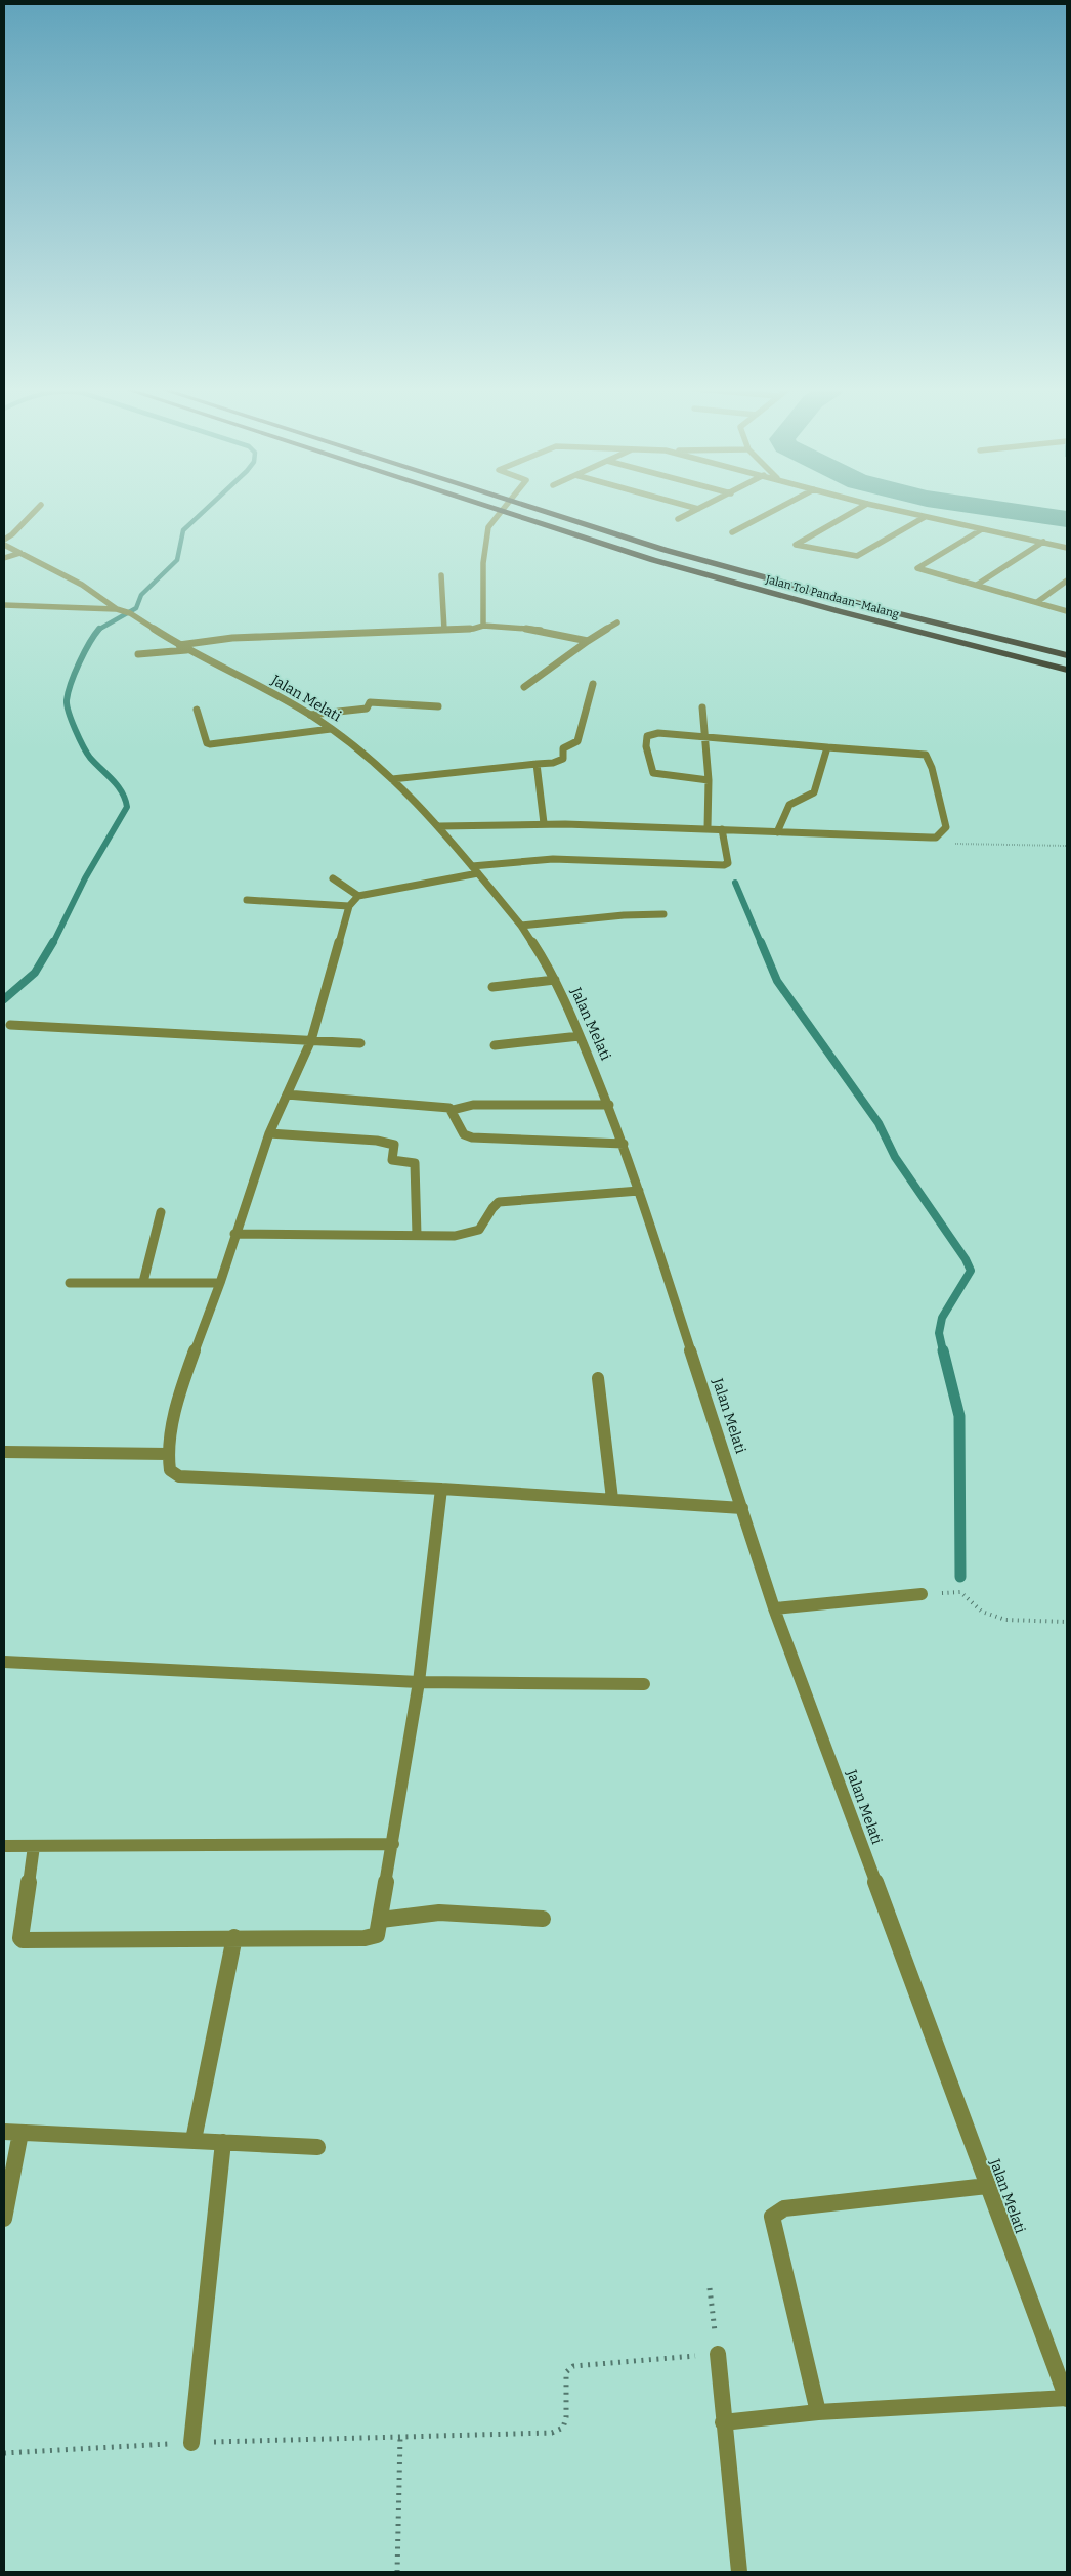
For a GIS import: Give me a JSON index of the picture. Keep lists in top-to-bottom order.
{
  "streets": {
    "highway": ["Jalan Tol Pandaan–Malang"],
    "street": ["Jalan Melati"]
  }
}
